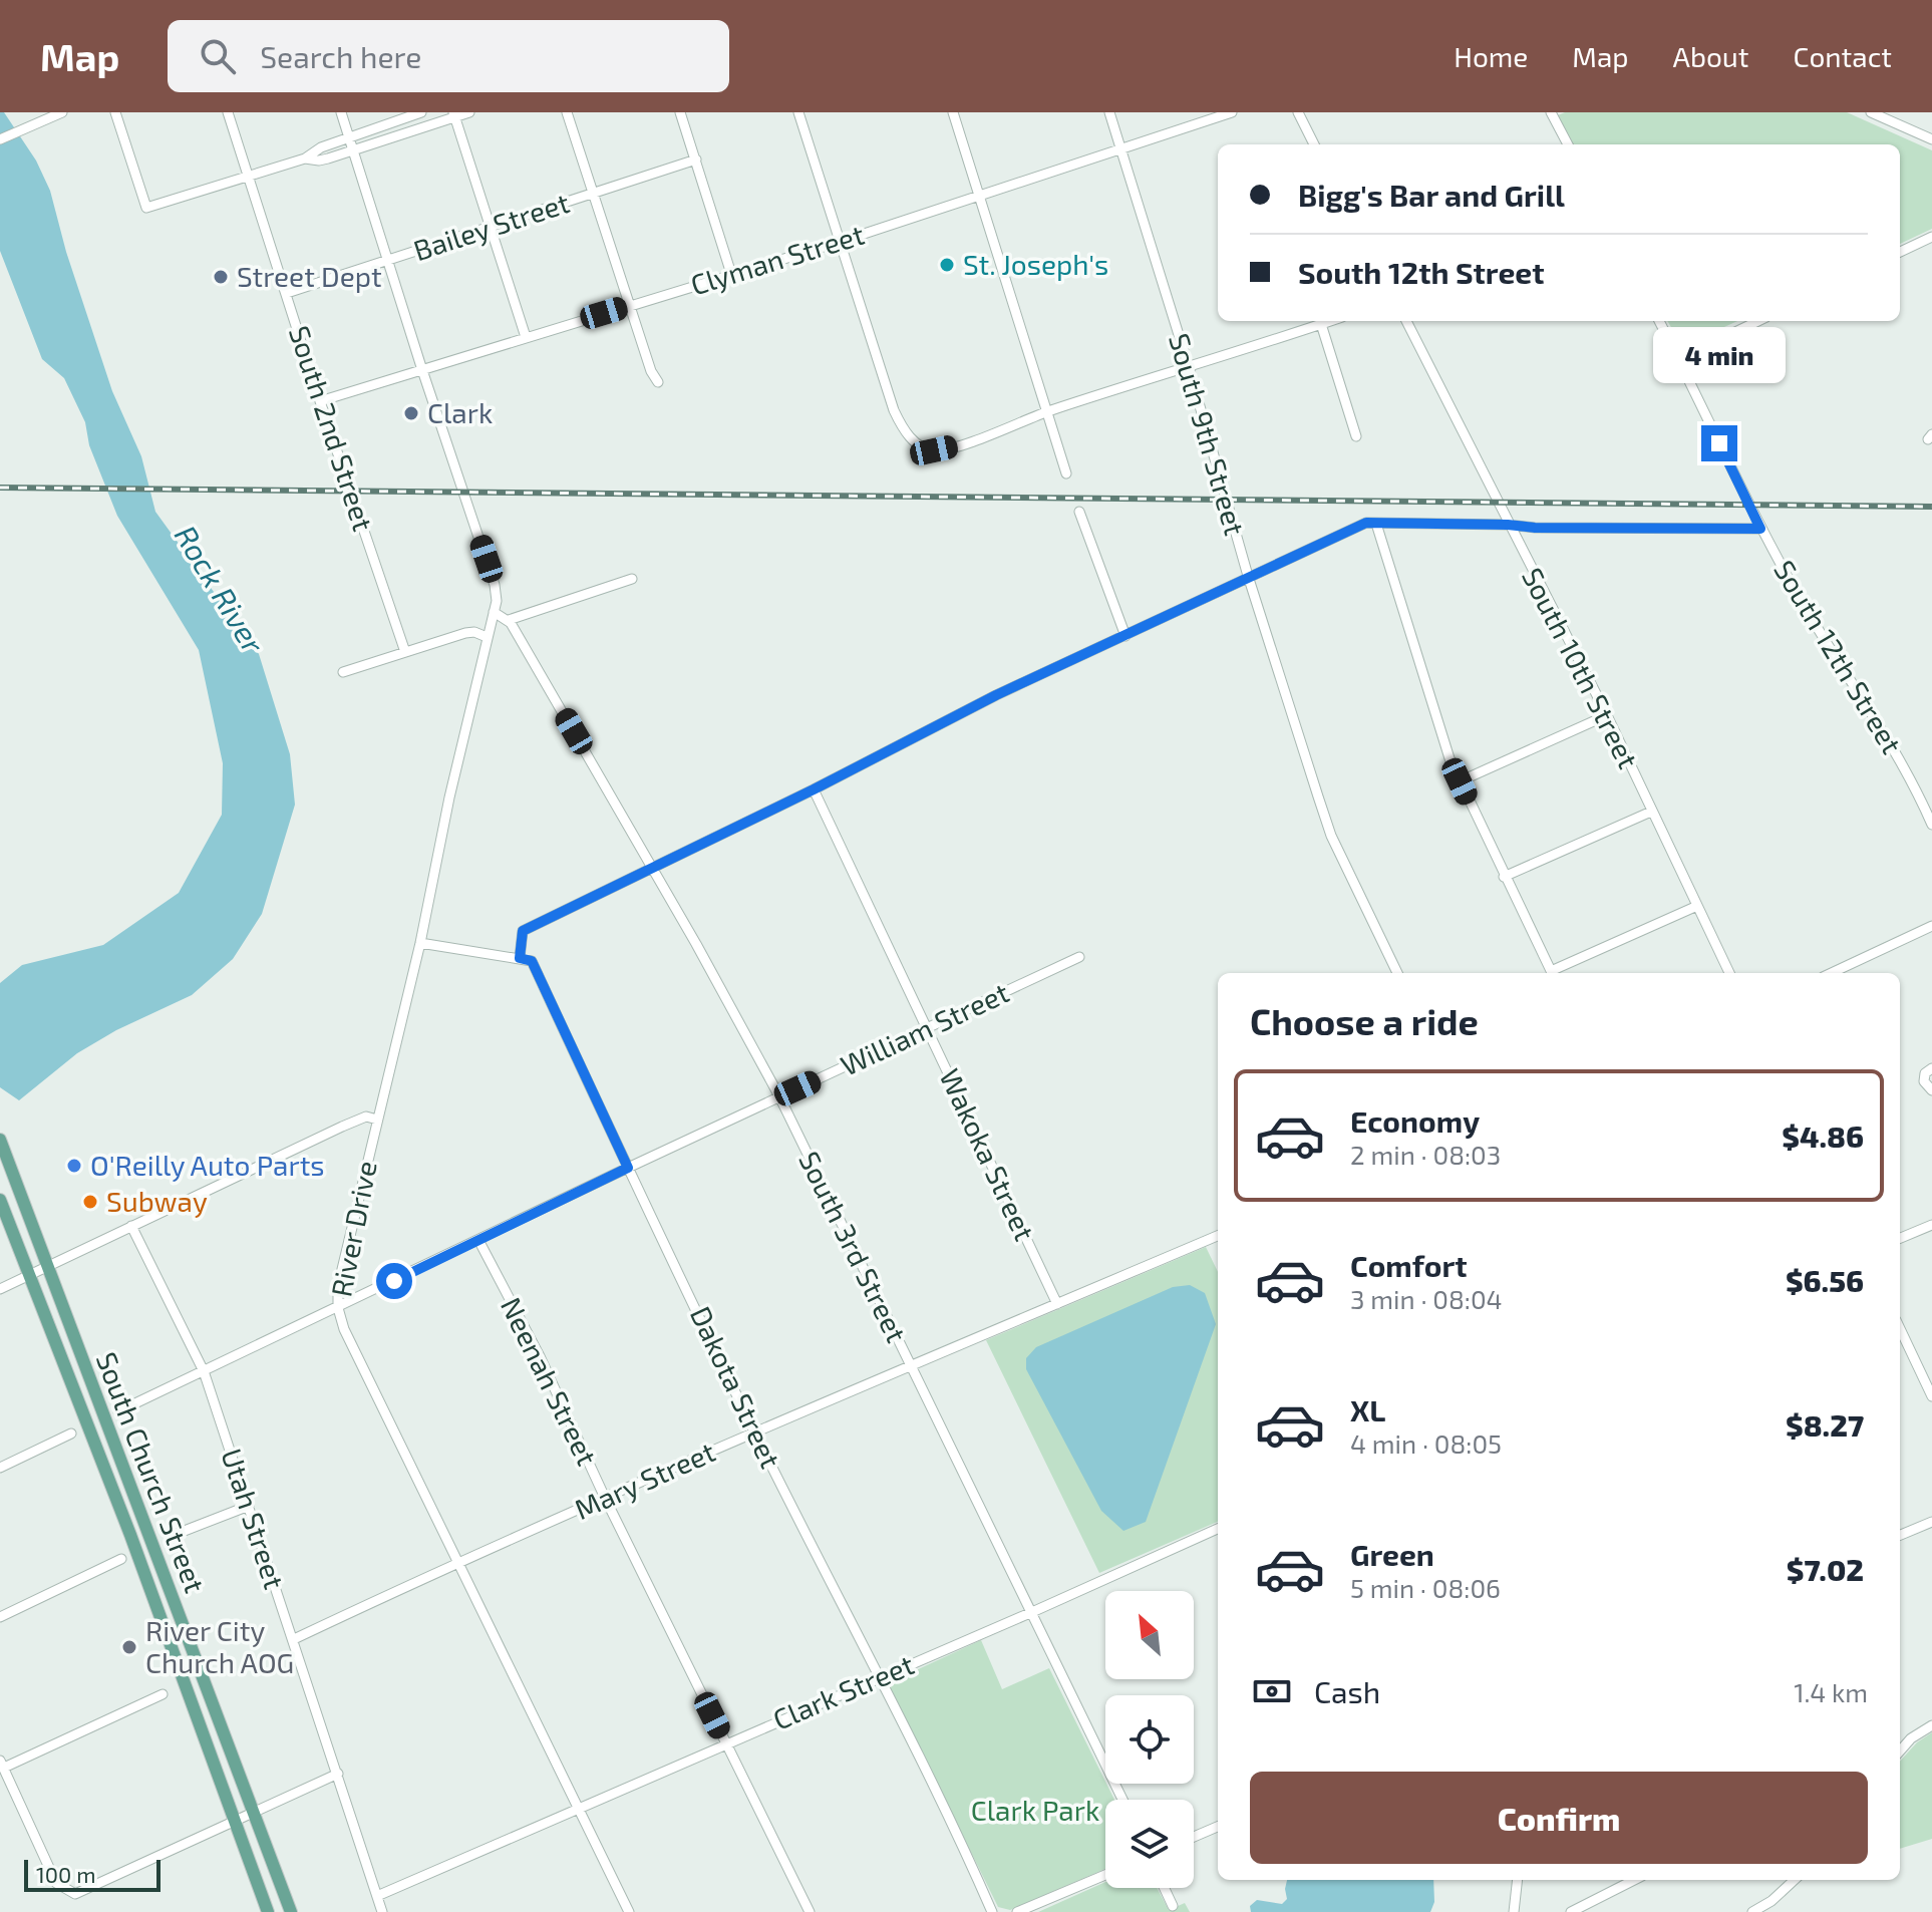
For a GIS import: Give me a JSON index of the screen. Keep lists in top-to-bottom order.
{
  "streets": {
    "main road": ["South Church Street"],
    "street": [
      "Bailey Street",
      "Clyman Street",
      "South 2nd Street",
      "South 9th Street",
      "South 12th Street",
      "South 10th Street",
      "William Street",
      "Wakoka Street",
      "River Drive",
      "South 3rd Street",
      "Neenah Street",
      "Dakota Street",
      "Mary Street",
      "Utah Street",
      "Clark Street"
    ]
  },
  "crossings": [
    ["Bailey Street", "South 2nd Street"],
    ["Clyman Street", "South 2nd Street"],
    ["Clyman Street", "South 9th Street"],
    ["William Street", "Wakoka Street"],
    ["William Street", "River Drive"],
    ["William Street", "South 3rd Street"],
    ["William Street", "Neenah Street"],
    ["William Street", "Dakota Street"],
    ["William Street", "Utah Street"],
    ["Wakoka Street", "Mary Street"],
    ["River Drive", "Mary Street"],
    ["River Drive", "Clark Street"],
    ["South 3rd Street", "Mary Street"],
    ["South 3rd Street", "Clark Street"],
    ["Neenah Street", "Mary Street"],
    ["Neenah Street", "Clark Street"],
    ["Dakota Street", "Mary Street"],
    ["Dakota Street", "Clark Street"],
    ["Mary Street", "Utah Street"],
    ["Utah Street", "Clark Street"]
  ],
  "water": ["Rock River"],
  "parks": ["Clark Park"],
  "places": [
    "St. Joseph's",
    "Street Dept",
    "Clark",
    "O'Reilly Auto Parts",
    "Subway",
    "River City Church AOG"
  ],
  "scale_bar": "100 m",
  "north": "top left",
  "page": {
    "header": "Map",
    "search": "Search here",
    "nav": [
      "Home",
      "Map",
      "About",
      "Contact"
    ],
    "banner": ["Bigg's Bar and Grill", "South 12th Street"],
    "bubble": "4 min",
    "heading": "Choose a ride",
    "list": [
      {
        "name": "Economy",
        "note": "2 min · 08:03",
        "value": "$4.86"
      },
      {
        "name": "Comfort",
        "note": "3 min · 08:04",
        "value": "$6.56"
      },
      {
        "name": "XL",
        "note": "4 min · 08:05",
        "value": "$8.27"
      },
      {
        "name": "Green",
        "note": "5 min · 08:06",
        "value": "$7.02"
      }
    ],
    "pay": ["Cash", "1.4 km"],
    "buttons": "Confirm",
    "scale": "100 m"
  }
}
